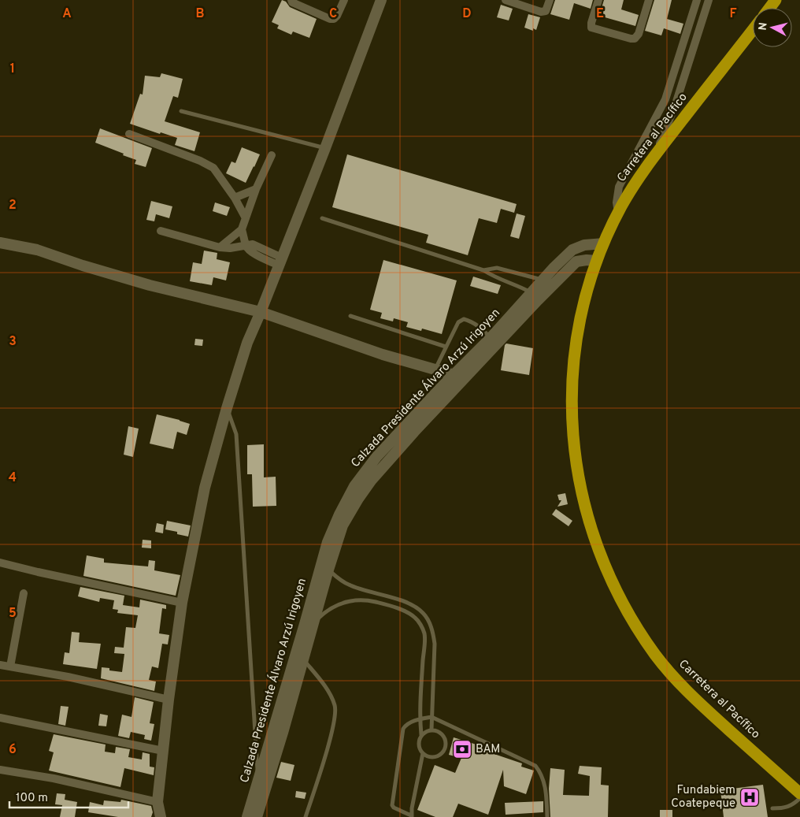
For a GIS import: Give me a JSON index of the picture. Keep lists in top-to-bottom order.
{
  "streets": {
    "highway": ["Carretera al Pacífico"],
    "street": ["Calzada Presidente Álvaro Arzú Irigoyen"]
  },
  "crossings": [
    ["Carretera al Pacífico", "Calzada Presidente Álvaro Arzú Irigoyen"]
  ],
  "places": {
    "bank": ["BAM"],
    "hospital": ["Fundabiem Coatepeque"]
  },
  "scale_bar": "100 m",
  "north": "left",
  "grid": {
    "columns": [
      "A",
      "B",
      "C",
      "D",
      "E",
      "F"
    ],
    "rows": [
      "1",
      "2",
      "3",
      "4",
      "5",
      "6"
    ]
  }
}
